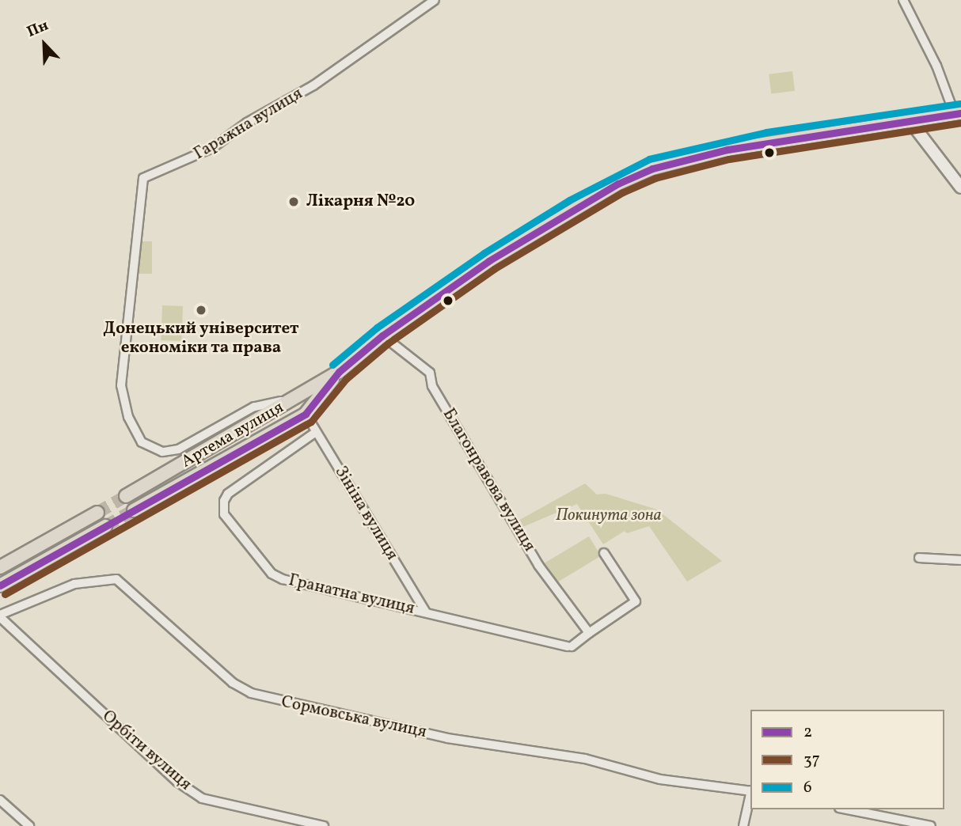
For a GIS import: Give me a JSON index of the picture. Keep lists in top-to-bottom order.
{
  "streets": {
    "main road": ["Артема вулиця"],
    "street": [
      "Гаражна вулиця",
      "Благонравова вулиця",
      "Зініна вулиця",
      "Гранатна вулиця",
      "Сормовська вулиця",
      "Орбіти вулиця"
    ]
  },
  "crossings": [
    ["Гаражна вулиця", "Артема вулиця"],
    ["Артема вулиця", "Благонравова вулиця"],
    ["Артема вулиця", "Зініна вулиця"],
    ["Благонравова вулиця", "Гранатна вулиця"],
    ["Зініна вулиця", "Гранатна вулиця"],
    ["Сормовська вулиця", "Орбіти вулиця"]
  ],
  "parks": ["Покинута зона"],
  "places": ["Лікарня №20", "Донецький університет економіки та права"],
  "lines": ["transit line 6", "transit line 2", "transit line 37"],
  "legend": ["2", "37", "6"],
  "north": "top left"
}
